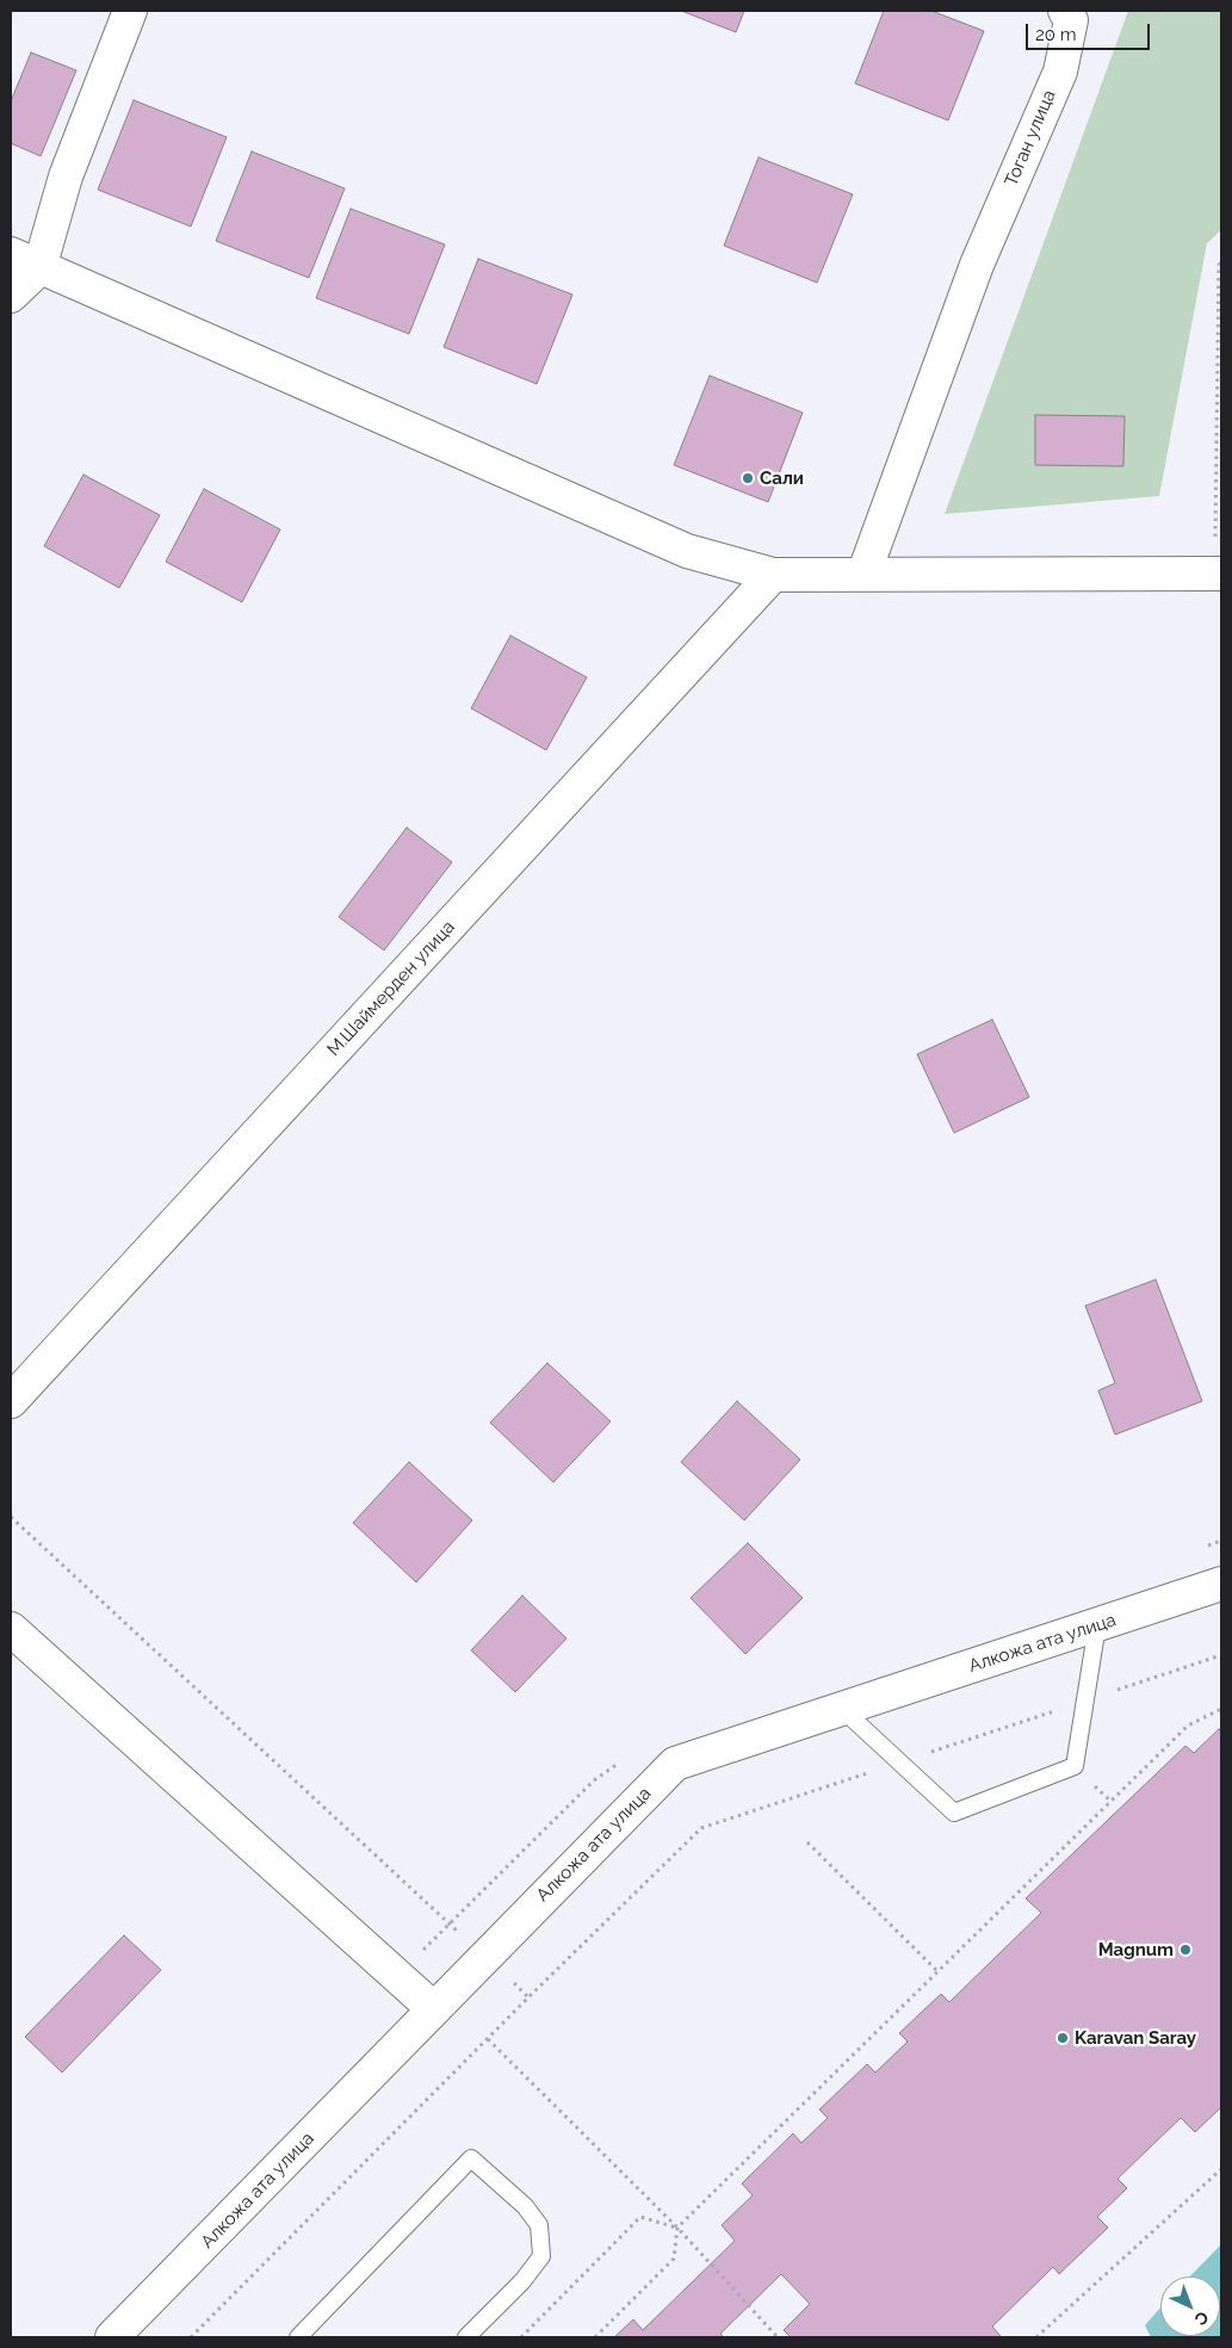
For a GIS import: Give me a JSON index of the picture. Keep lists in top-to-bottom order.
{
  "streets": {
    "street": ["Тоган улица", "М.Шаймерден улица", "Алкожа ата улица"]
  },
  "places": ["Сали", "Magnum", "Karavan Saray"],
  "scale_bar": "20 m",
  "north": "bottom right"
}
